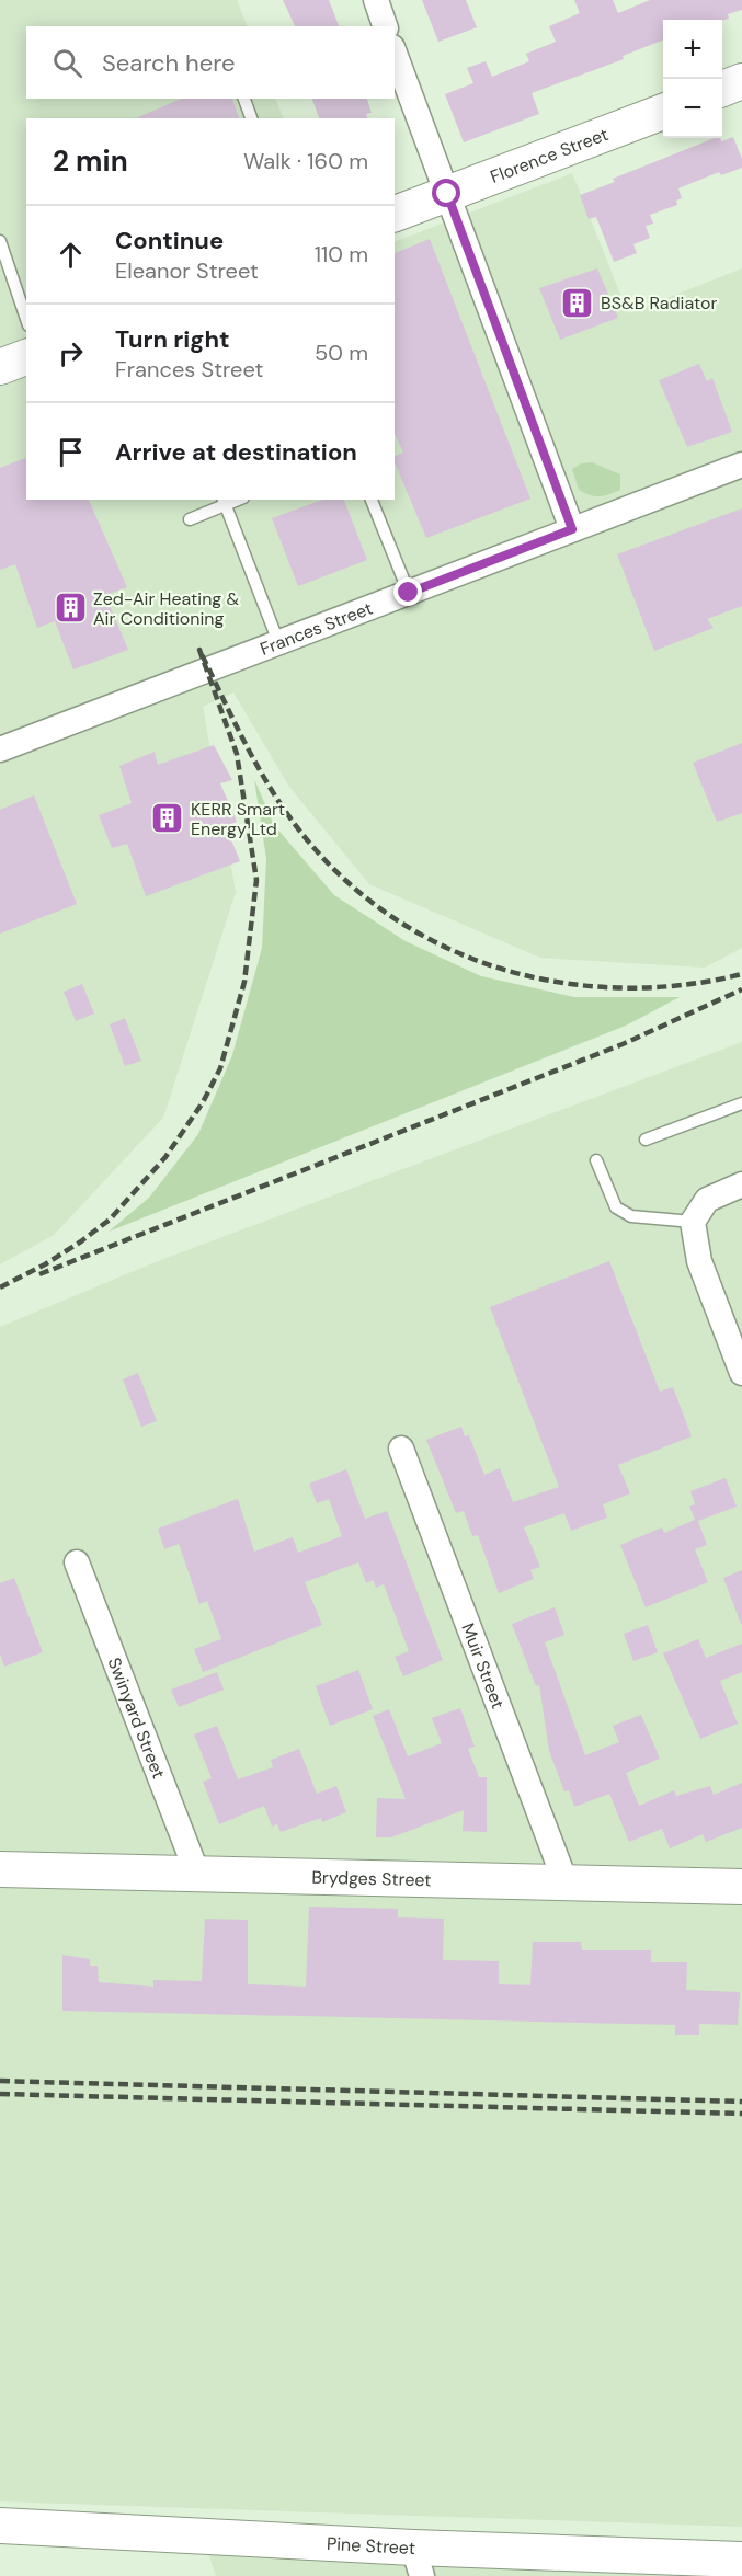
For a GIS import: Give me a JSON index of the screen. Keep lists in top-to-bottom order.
{
  "streets": {
    "street": [
      "Florence Street",
      "Frances Street",
      "Muir Street",
      "Swinyard Street",
      "Brydges Street",
      "Pine Street"
    ]
  },
  "crossings": [
    ["Muir Street", "Brydges Street"],
    ["Swinyard Street", "Brydges Street"]
  ],
  "places": {
    "building": ["BS&B Radiator", "Zed-Air Heating & Air Conditioning", "KERR Smart Energy Ltd"]
  },
  "page": {
    "map_buttons": ["+", "−"],
    "search": "Search here",
    "heading": ["2 min", "Walk · 160 m"],
    "list": [
      ["Continue", "Eleanor Street", "110 m"],
      ["Turn right", "Frances Street", "50 m"],
      "Arrive at destination"
    ]
  }
}
